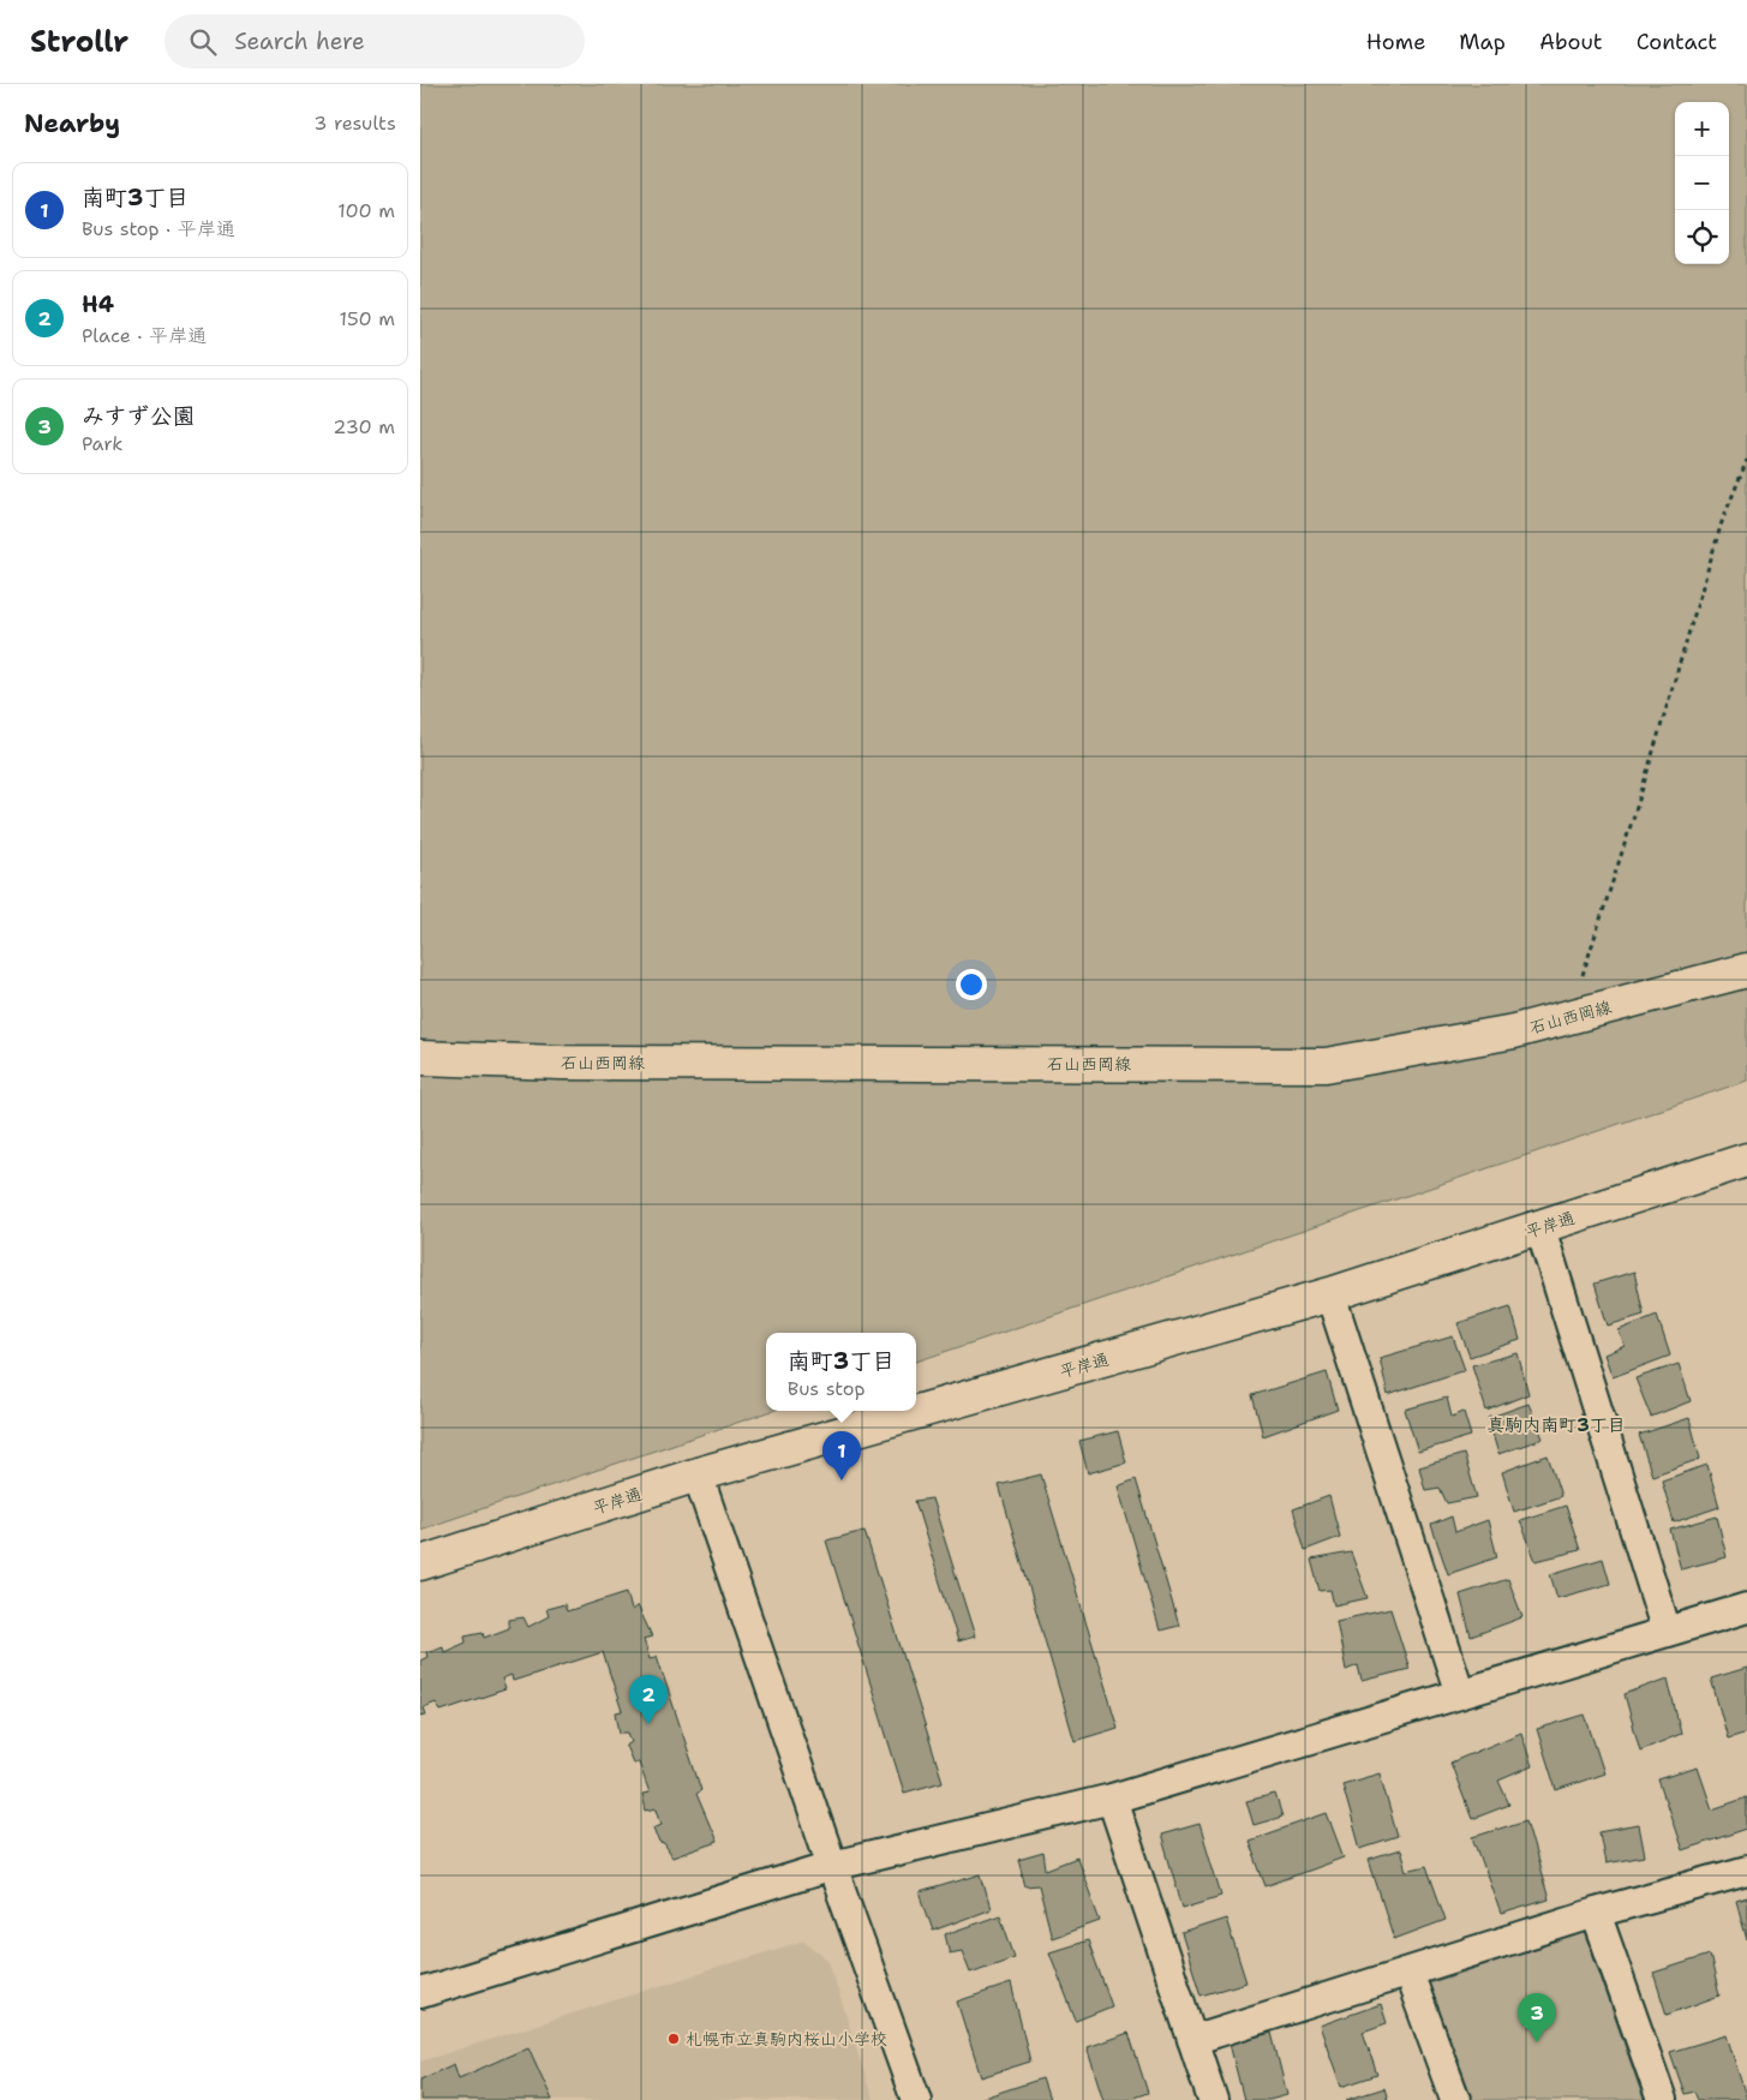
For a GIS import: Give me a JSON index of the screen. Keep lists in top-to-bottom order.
{
  "streets": {
    "street": ["石山西岡線", "平岸通"]
  },
  "districts": ["真駒内南町3丁目"],
  "places": ["札幌市立真駒内桜山小学校"],
  "page": {
    "header": "Strollr",
    "search": "Search here",
    "nav": [
      "Home",
      "Map",
      "About",
      "Contact"
    ],
    "heading": ["Nearby", "3 results"],
    "map_buttons": ["+", "−"],
    "list": [
      {
        "mark": "1",
        "name": "南町3丁目",
        "note": "Bus stop · 平岸通",
        "value": "100 m"
      },
      {
        "mark": "2",
        "name": "H4",
        "note": "Place · 平岸通",
        "value": "150 m"
      },
      {
        "mark": "3",
        "name": "みすず公園",
        "note": "Park",
        "value": "230 m"
      }
    ],
    "popup": ["南町3丁目", "Bus stop"],
    "pins": ["1", "2", "3"]
  }
}
